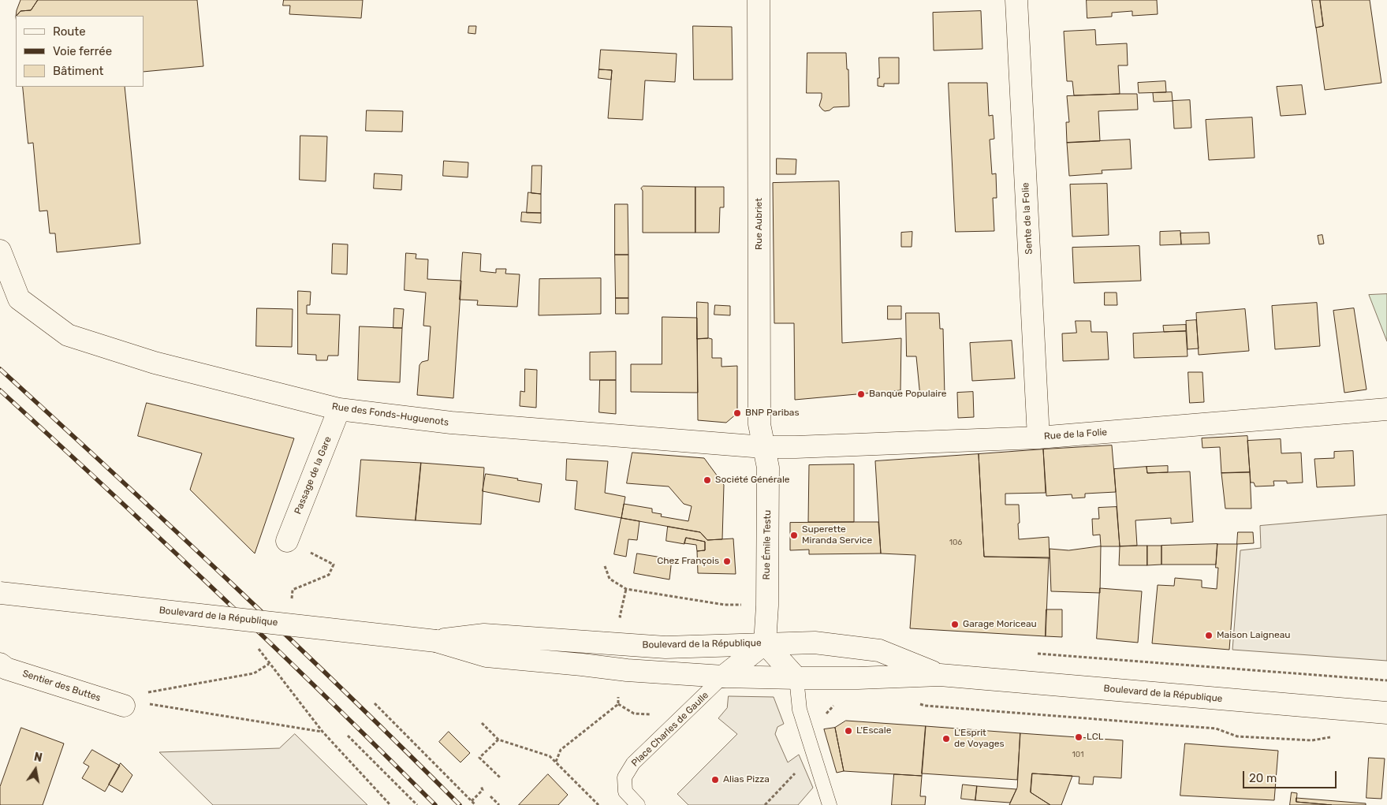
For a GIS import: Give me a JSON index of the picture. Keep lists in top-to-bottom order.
{
  "streets": {
    "street": [
      "Sente de la Folie",
      "Rue Aubriet",
      "Rue des Fonds-Huguenots",
      "Rue de la Folie",
      "Passage de la Gare",
      "Rue Émile Testu",
      "Boulevard de la République",
      "Sentier des Buttes"
    ],
    "lane": ["Place Charles de Gaulle"]
  },
  "crossings": [
    ["Sente de la Folie", "Rue de la Folie"],
    ["Rue Aubriet", "Rue des Fonds-Huguenots"],
    ["Rue Aubriet", "Rue de la Folie"],
    ["Rue Aubriet", "Rue Émile Testu"],
    ["Rue des Fonds-Huguenots", "Rue de la Folie"],
    ["Rue des Fonds-Huguenots", "Passage de la Gare"],
    ["Rue des Fonds-Huguenots", "Rue Émile Testu"],
    ["Rue de la Folie", "Rue Émile Testu"],
    ["Rue Émile Testu", "Boulevard de la République"],
    ["Boulevard de la République", "Place Charles de Gaulle"]
  ],
  "places": [
    "Banque Populaire",
    "BNP Paribas",
    "Société Générale",
    "Superette Miranda Service",
    "Chez François",
    "Garage Moriceau",
    "Maison Laigneau",
    "L'Escale",
    "LCL",
    "L'Esprit de Voyages",
    "Alias Pizza"
  ],
  "house_numbers": ["106", "101"],
  "legend": ["Route", "Voie ferrée", "Bâtiment"],
  "scale_bar": "20 m",
  "north": "top"
}
